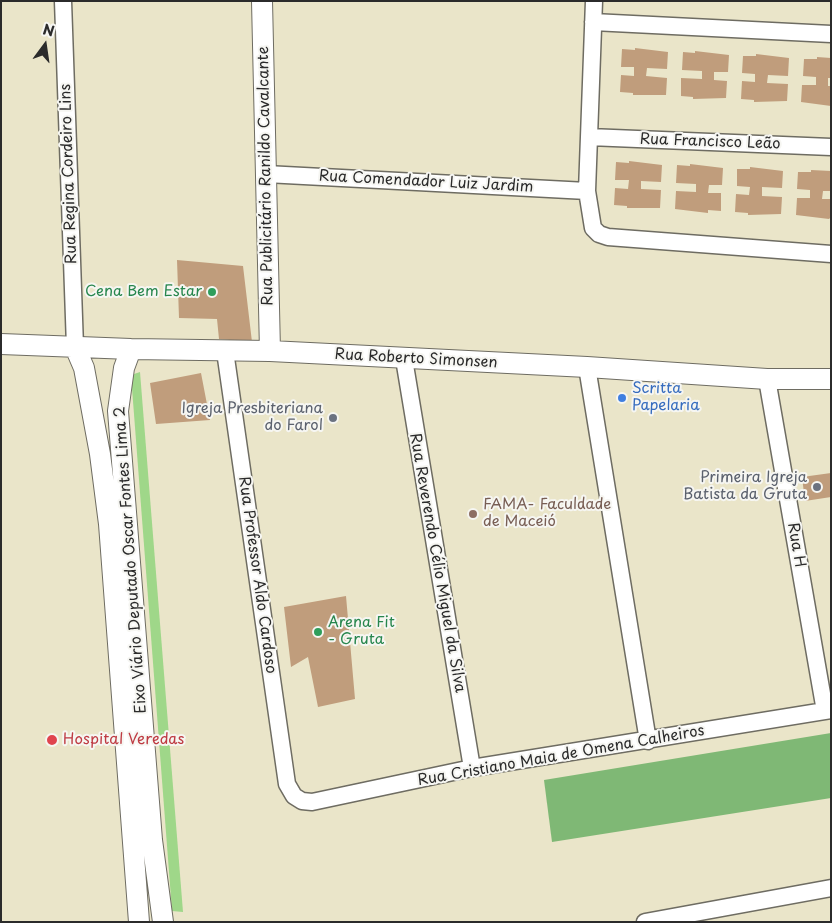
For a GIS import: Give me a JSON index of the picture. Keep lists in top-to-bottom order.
{
  "streets": {
    "street": [
      "Rua Francisco Leão",
      "Rua Regina Cordeiro Lins",
      "Rua Publicitário Ranildo Cavalcante",
      "Rua Comendador Luiz Jardim",
      "Rua Roberto Simonsen",
      "Rua H",
      "Eixo Viário Deputado Oscar Fontes Lima 2",
      "Rua Reverendo Célio Miguel da Silva",
      "Rua Professor Aldo Cardoso",
      "Rua Cristiano Maia de Omena Calheiros"
    ]
  },
  "crossings": [
    ["Rua Regina Cordeiro Lins", "Rua Roberto Simonsen"],
    ["Rua Regina Cordeiro Lins", "Eixo Viário Deputado Oscar Fontes Lima 2"],
    ["Rua Publicitário Ranildo Cavalcante", "Rua Comendador Luiz Jardim"],
    ["Rua Publicitário Ranildo Cavalcante", "Rua Roberto Simonsen"],
    ["Rua Roberto Simonsen", "Rua H"],
    ["Rua Roberto Simonsen", "Eixo Viário Deputado Oscar Fontes Lima 2"],
    ["Rua Roberto Simonsen", "Rua Reverendo Célio Miguel da Silva"],
    ["Rua Roberto Simonsen", "Rua Professor Aldo Cardoso"],
    ["Rua H", "Rua Cristiano Maia de Omena Calheiros"],
    ["Rua Reverendo Célio Miguel da Silva", "Rua Cristiano Maia de Omena Calheiros"],
    ["Rua Professor Aldo Cardoso", "Rua Cristiano Maia de Omena Calheiros"]
  ],
  "places": [
    "Cena Bem Estar",
    "Scritta Papelaria",
    "Igreja Presbiteriana do Farol",
    "Primeira Igreja Batista da Gruta",
    "FAMA- Faculdade de Maceió",
    "Arena Fit - Gruta",
    "Hospital Veredas"
  ],
  "north": "top"
}
